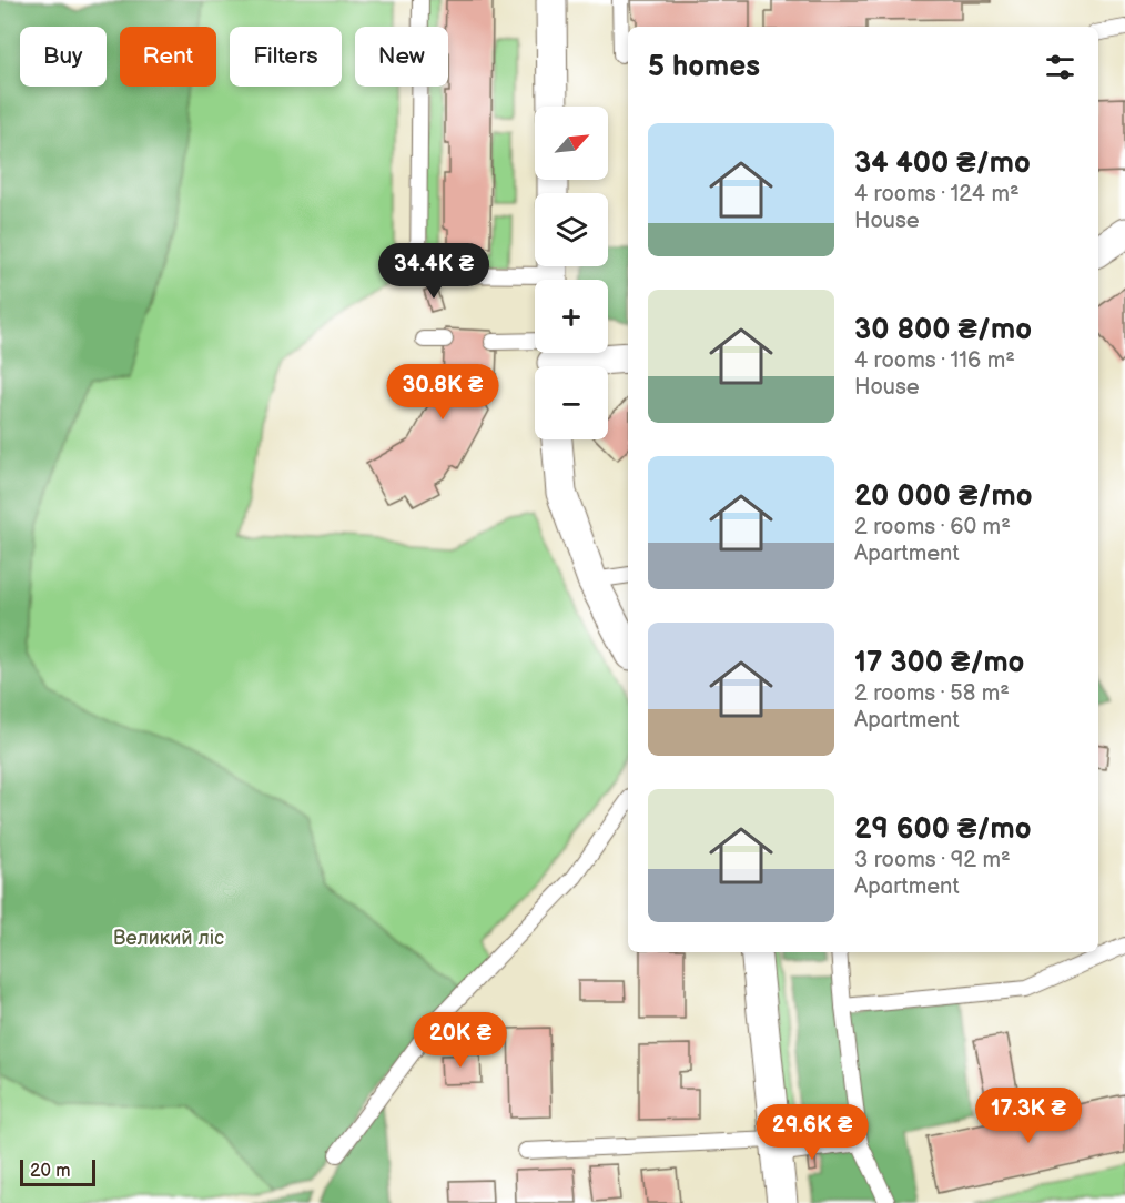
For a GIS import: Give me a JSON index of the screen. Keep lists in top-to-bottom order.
{
  "parks": ["Великий ліс"],
  "scale_bar": "20 m",
  "north": "top right",
  "page": {
    "chip": [
      "Buy",
      "Rent",
      "Filters",
      "New"
    ],
    "heading": "5 homes",
    "map_buttons": ["+", "−"],
    "list": [
      {
        "name": "34 400 ₴/mo",
        "note": "4 rooms · 124 m² · House"
      },
      {
        "name": "30 800 ₴/mo",
        "note": "4 rooms · 116 m² · House"
      },
      {
        "name": "20 000 ₴/mo",
        "note": "2 rooms · 60 m² · Apartment"
      },
      {
        "name": "17 300 ₴/mo",
        "note": "2 rooms · 58 m² · Apartment"
      },
      {
        "name": "29 600 ₴/mo",
        "note": "3 rooms · 92 m² · Apartment"
      }
    ],
    "price": [
      "34.4K ₴",
      "30.8K ₴",
      "20K ₴",
      "17.3K ₴",
      "29.6K ₴"
    ],
    "scale": "20 m"
  }
}
